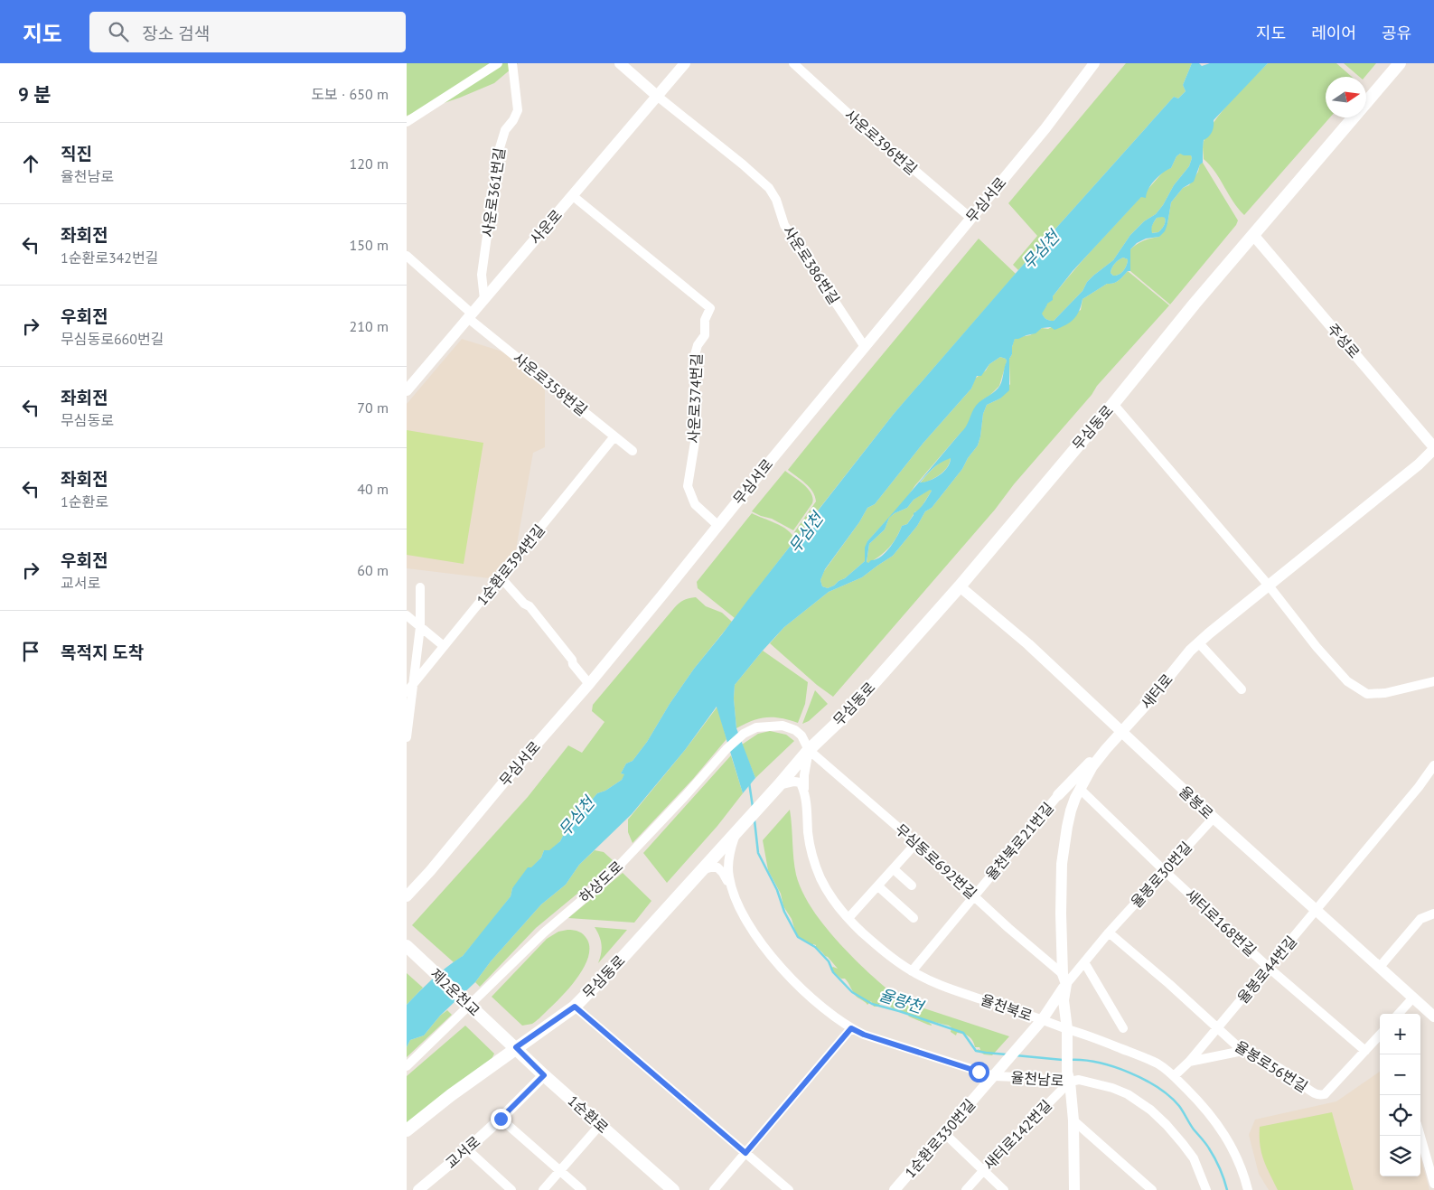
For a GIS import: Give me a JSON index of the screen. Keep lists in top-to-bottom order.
{
  "streets": {
    "main road": ["무심동로", "제2운천교", "1순환로"],
    "street": [
      "사운로396번길",
      "사운로361번길",
      "무심서로",
      "사운로",
      "사운로386번길",
      "주성로",
      "사운로358번길",
      "사운로374번길",
      "1순환로394번길",
      "새터로",
      "율봉로",
      "율천북로21번길",
      "무심동로692번길",
      "율봉로30번길",
      "하상도로",
      "새터로168번길",
      "율봉로44번길",
      "율천북로",
      "율봉로56번길",
      "율천남로",
      "새터로142번길",
      "1순환로330번길",
      "교서로"
    ]
  },
  "crossings": [
    ["사운로396번길", "무심서로"],
    ["사운로361번길", "사운로"],
    ["무심서로", "사운로386번길"],
    ["무심서로", "사운로374번길"],
    ["사운로", "사운로386번길"],
    ["사운로", "사운로358번길"],
    ["사운로", "사운로374번길"],
    ["주성로", "무심동로"],
    ["주성로", "새터로"],
    ["사운로358번길", "1순환로394번길"],
    ["무심동로", "율봉로"],
    ["무심동로", "무심동로692번길"],
    ["무심동로", "하상도로"],
    ["무심동로", "율천북로"],
    ["무심동로", "1순환로"],
    ["새터로", "율봉로"],
    ["새터로", "무심동로692번길"],
    ["새터로", "율봉로30번길"],
    ["새터로", "새터로168번길"],
    ["새터로", "율천북로"],
    ["새터로", "율천남로"],
    ["새터로", "새터로142번길"],
    ["새터로", "1순환로330번길"],
    ["율봉로", "율봉로30번길"],
    ["율봉로", "율봉로44번길"],
    ["율천북로21번길", "무심동로692번길"],
    ["율천북로21번길", "율천북로"],
    ["무심동로692번길", "율봉로30번길"],
    ["무심동로692번길", "하상도로"],
    ["무심동로692번길", "율천북로"],
    ["무심동로692번길", "1순환로330번길"],
    ["율봉로30번길", "새터로168번길"],
    ["율봉로30번길", "1순환로330번길"],
    ["하상도로", "율천북로"],
    ["새터로168번길", "율봉로44번길"],
    ["새터로168번길", "율봉로56번길"],
    ["율봉로44번길", "율천북로"],
    ["율봉로44번길", "율봉로56번길"],
    ["제2운천교", "1순환로"],
    ["율천북로", "1순환로330번길"],
    ["율천남로", "새터로142번길"],
    ["율천남로", "1순환로330번길"],
    ["1순환로", "교서로"]
  ],
  "water": ["무심천", "율량천"],
  "north": "right",
  "page": {
    "header": "지도",
    "search": "장소 검색",
    "nav": ["지도", "레이어", "공유"],
    "heading": ["9 분", "도보 · 650 m"],
    "list": [
      ["직진", "율천남로", "120 m"],
      ["좌회전", "1순환로342번길", "150 m"],
      ["우회전", "무심동로660번길", "210 m"],
      ["좌회전", "무심동로", "70 m"],
      ["좌회전", "1순환로", "40 m"],
      ["우회전", "교서로", "60 m"],
      "목적지 도착"
    ],
    "map_buttons": ["+", "−"]
  }
}
